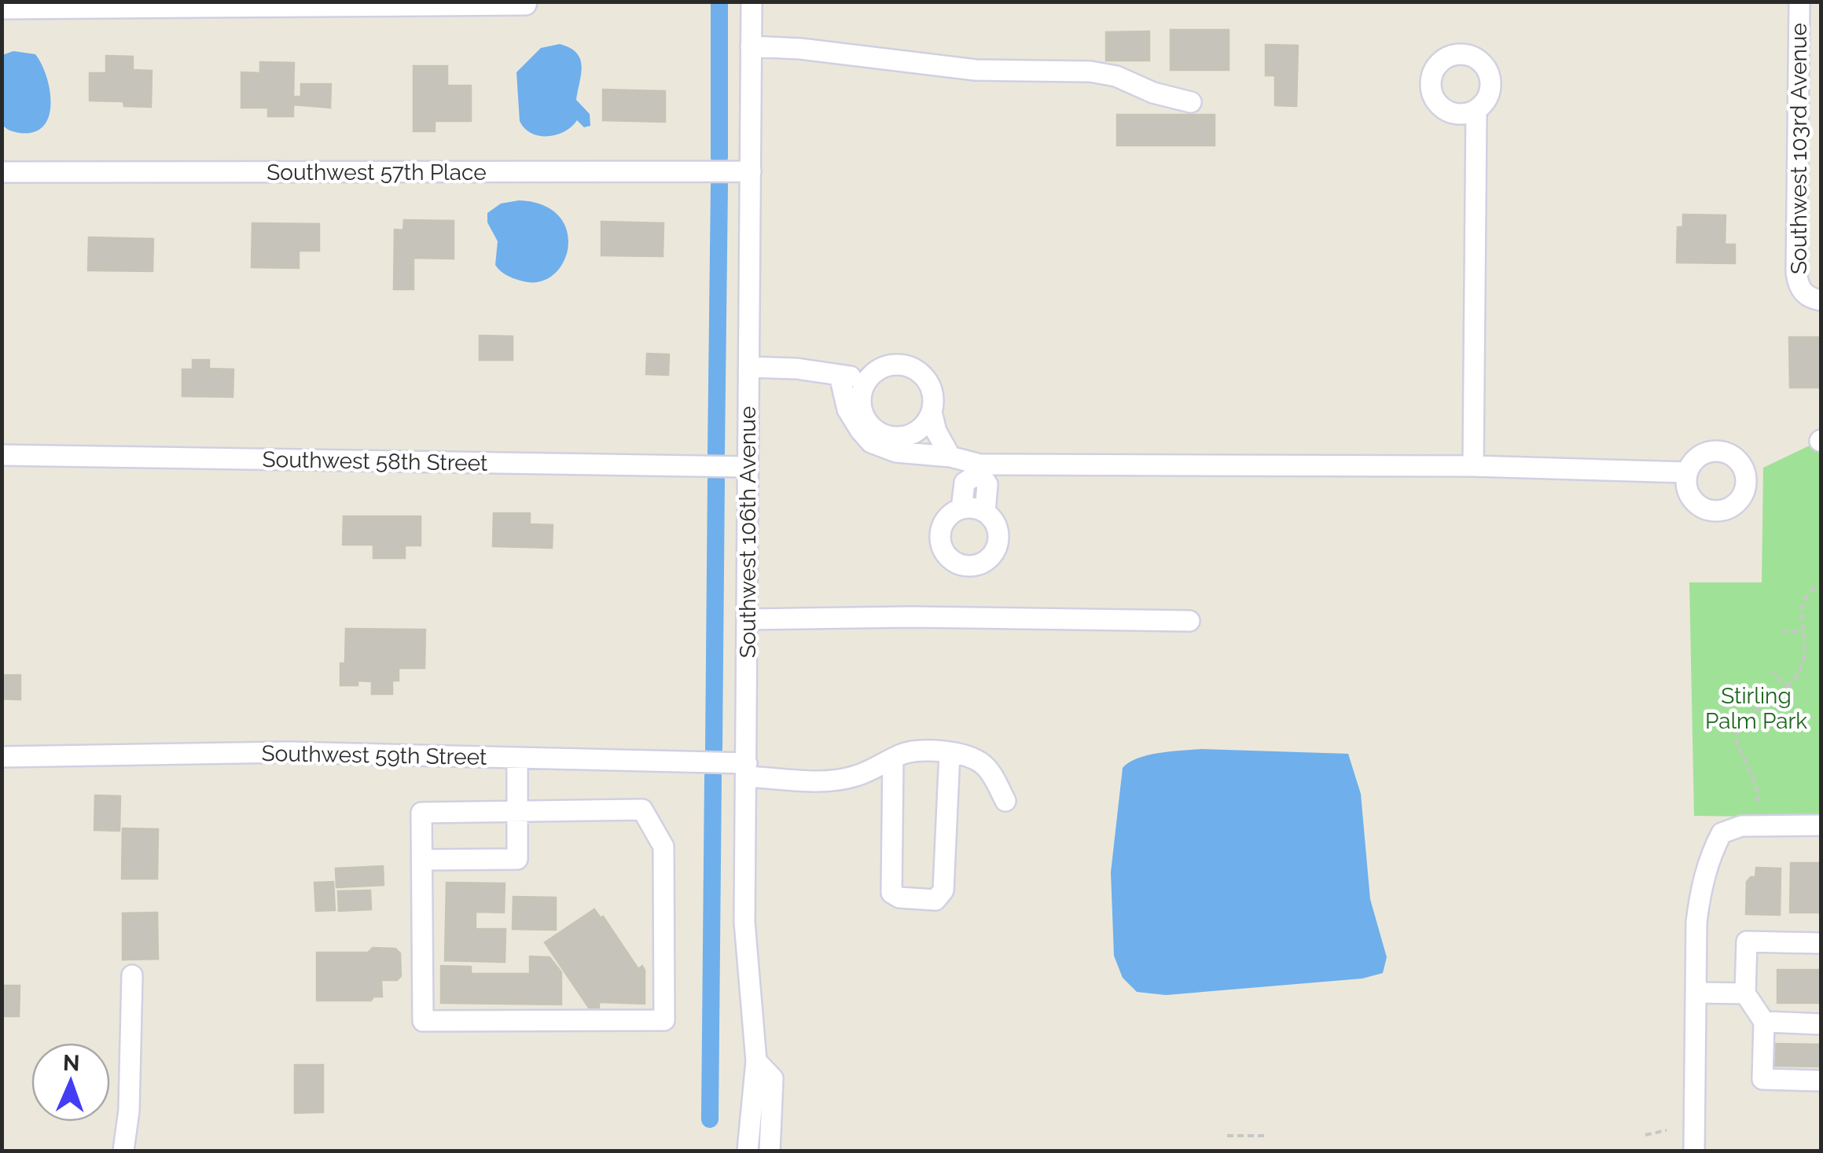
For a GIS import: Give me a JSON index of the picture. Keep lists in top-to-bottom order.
{
  "streets": {
    "street": [
      "Southwest 103rd Avenue",
      "Southwest 57th Place",
      "Southwest 58th Street",
      "Southwest 106th Avenue",
      "Southwest 59th Street"
    ]
  },
  "crossings": [
    ["Southwest 57th Place", "Southwest 106th Avenue"],
    ["Southwest 58th Street", "Southwest 106th Avenue"],
    ["Southwest 106th Avenue", "Southwest 59th Street"]
  ],
  "parks": ["Stirling Palm Park"],
  "north": "top"
}
